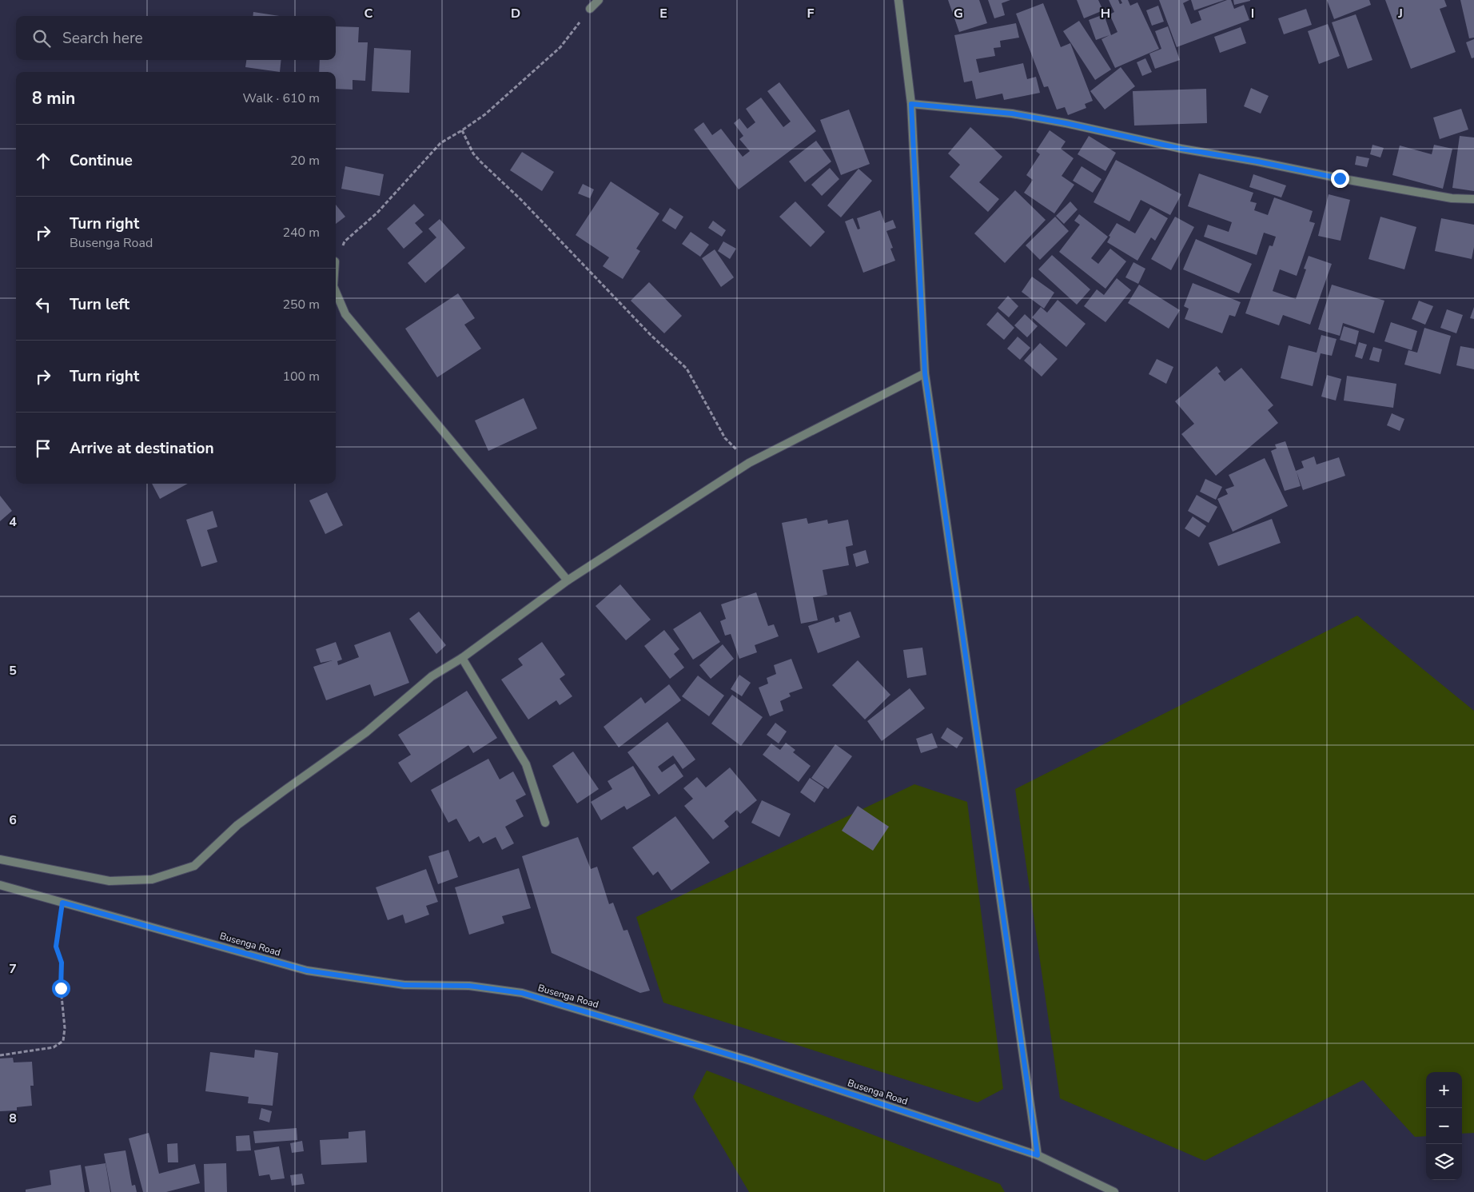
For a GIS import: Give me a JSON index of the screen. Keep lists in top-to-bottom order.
{
  "streets": {
    "street": ["Busenga Road"]
  },
  "page": {
    "search": "Search here",
    "heading": ["8 min", "Walk · 610 m"],
    "list": [
      ["Continue", "20 m"],
      ["Turn right", "Busenga Road", "240 m"],
      ["Turn left", "250 m"],
      ["Turn right", "100 m"],
      "Arrive at destination"
    ],
    "map_buttons": ["+", "−"]
  },
  "grid": {
    "columns": [
      "C",
      "D",
      "E",
      "F",
      "G",
      "H",
      "I",
      "J"
    ],
    "rows": [
      "4",
      "5",
      "6",
      "7",
      "8"
    ]
  }
}
